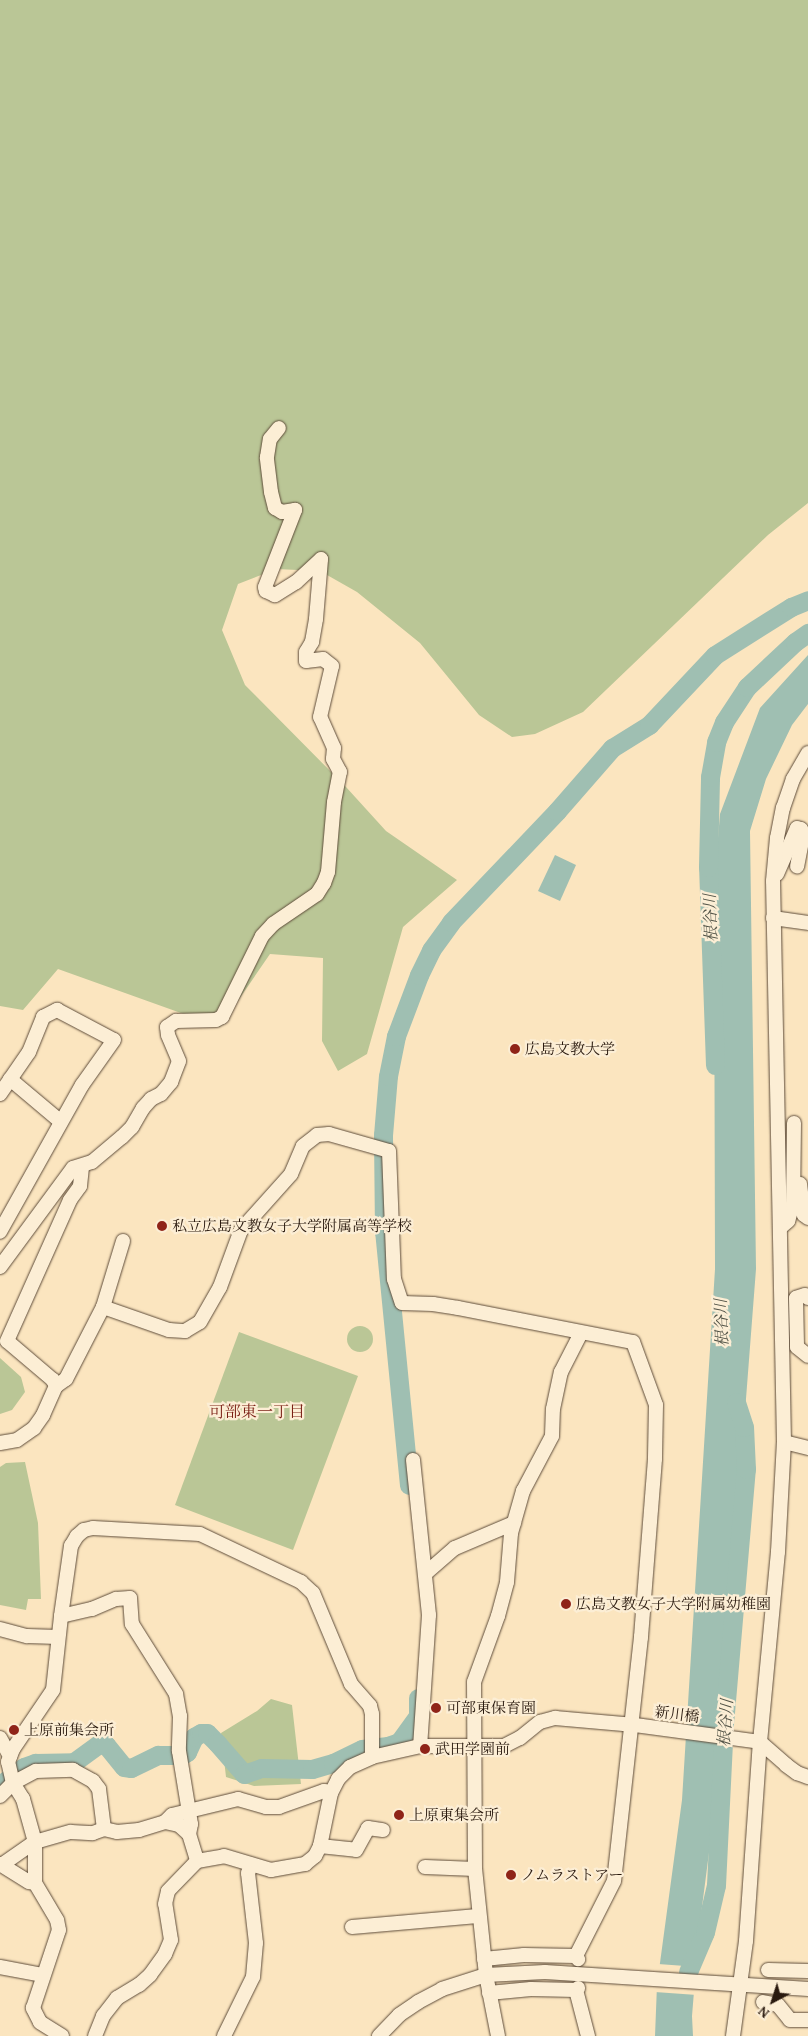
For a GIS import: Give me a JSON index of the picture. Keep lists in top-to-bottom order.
{
  "streets": {
    "street": ["新川橋"]
  },
  "districts": ["可部東一丁目"],
  "water": ["根谷川"],
  "places": [
    "広島文教大学",
    "私立広島文教女子大学附属高等学校",
    "広島文教女子大学附属幼稚園",
    "可部東保育園",
    "上原前集会所",
    "武田学園前",
    "上原東集会所",
    "ノムラストアー"
  ],
  "north": "bottom left"
}
